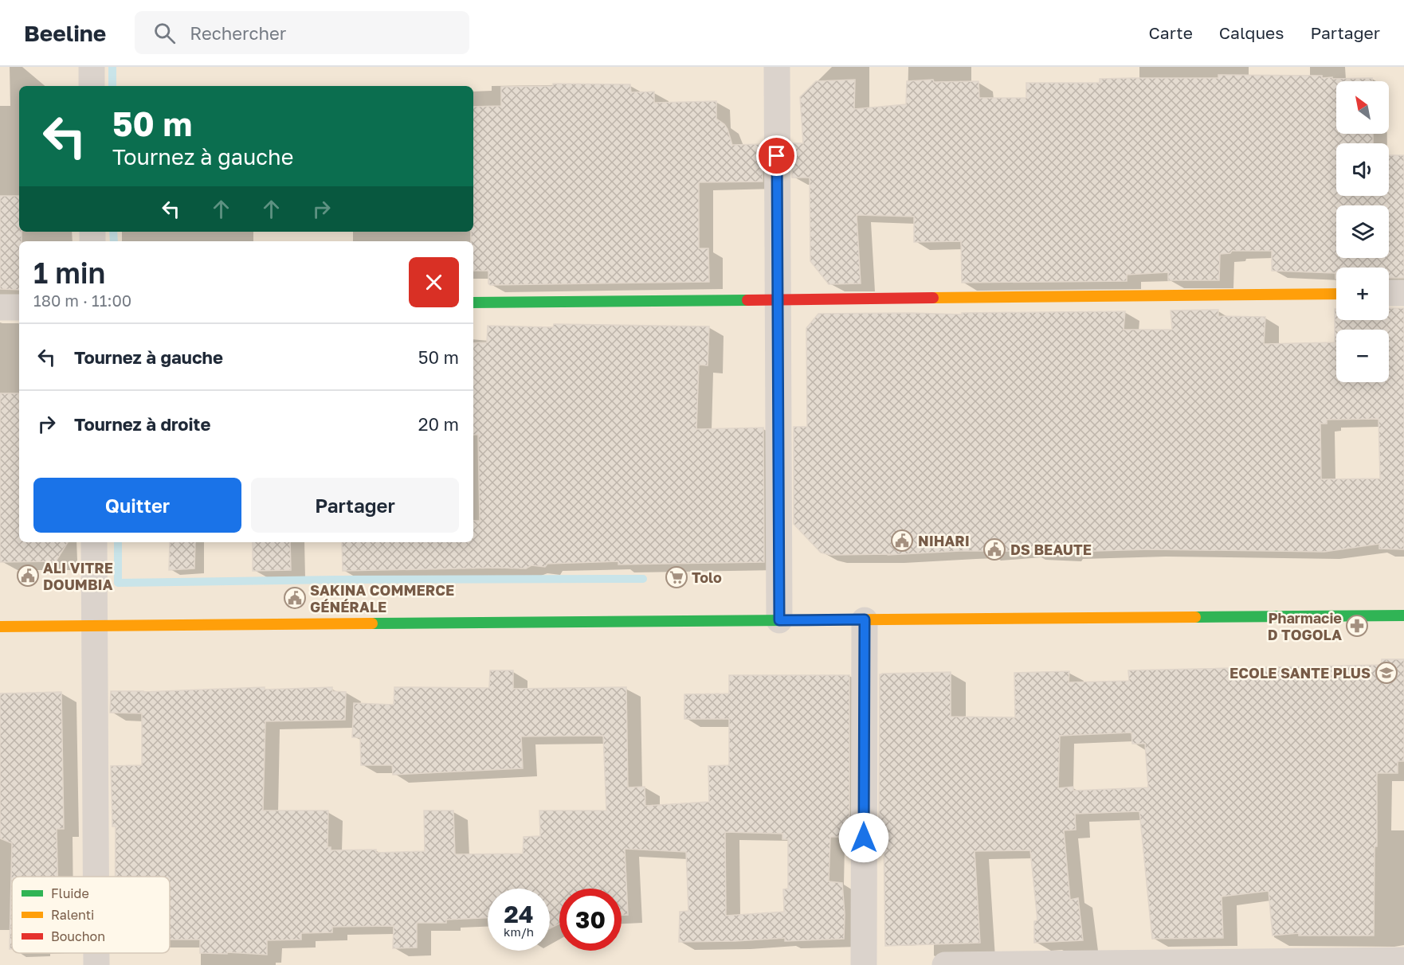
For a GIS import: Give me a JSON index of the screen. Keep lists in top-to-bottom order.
{
  "places": {
    "public building": [
      "NIHARI",
      "DS BEAUTE",
      "ALI VITRE DOUMBIA",
      "SAKINA COMMERCE GÉNÉRALE"
    ],
    "supermarket": ["Tolo"],
    "pharmacy": ["Pharmacie D TOGOLA"],
    "school or university": ["ECOLE SANTE PLUS"]
  },
  "legend": ["Fluide", "Ralenti", "Bouchon"],
  "north": "top left",
  "page": {
    "header": "Beeline",
    "search": "Rechercher",
    "nav": ["Carte", "Calques", "Partager"],
    "map_buttons": ["+", "−"],
    "turn": ["50 m", "Tournez à gauche"],
    "heading": ["1 min", "180 m · 11:00"],
    "list": [
      {
        "name": "Tournez à gauche",
        "value": "50 m"
      },
      {
        "name": "Tournez à droite",
        "value": "20 m"
      }
    ],
    "buttons": ["Quitter", "Partager"],
    "speed": "24 km/h",
    "limit": "30"
  }
}
